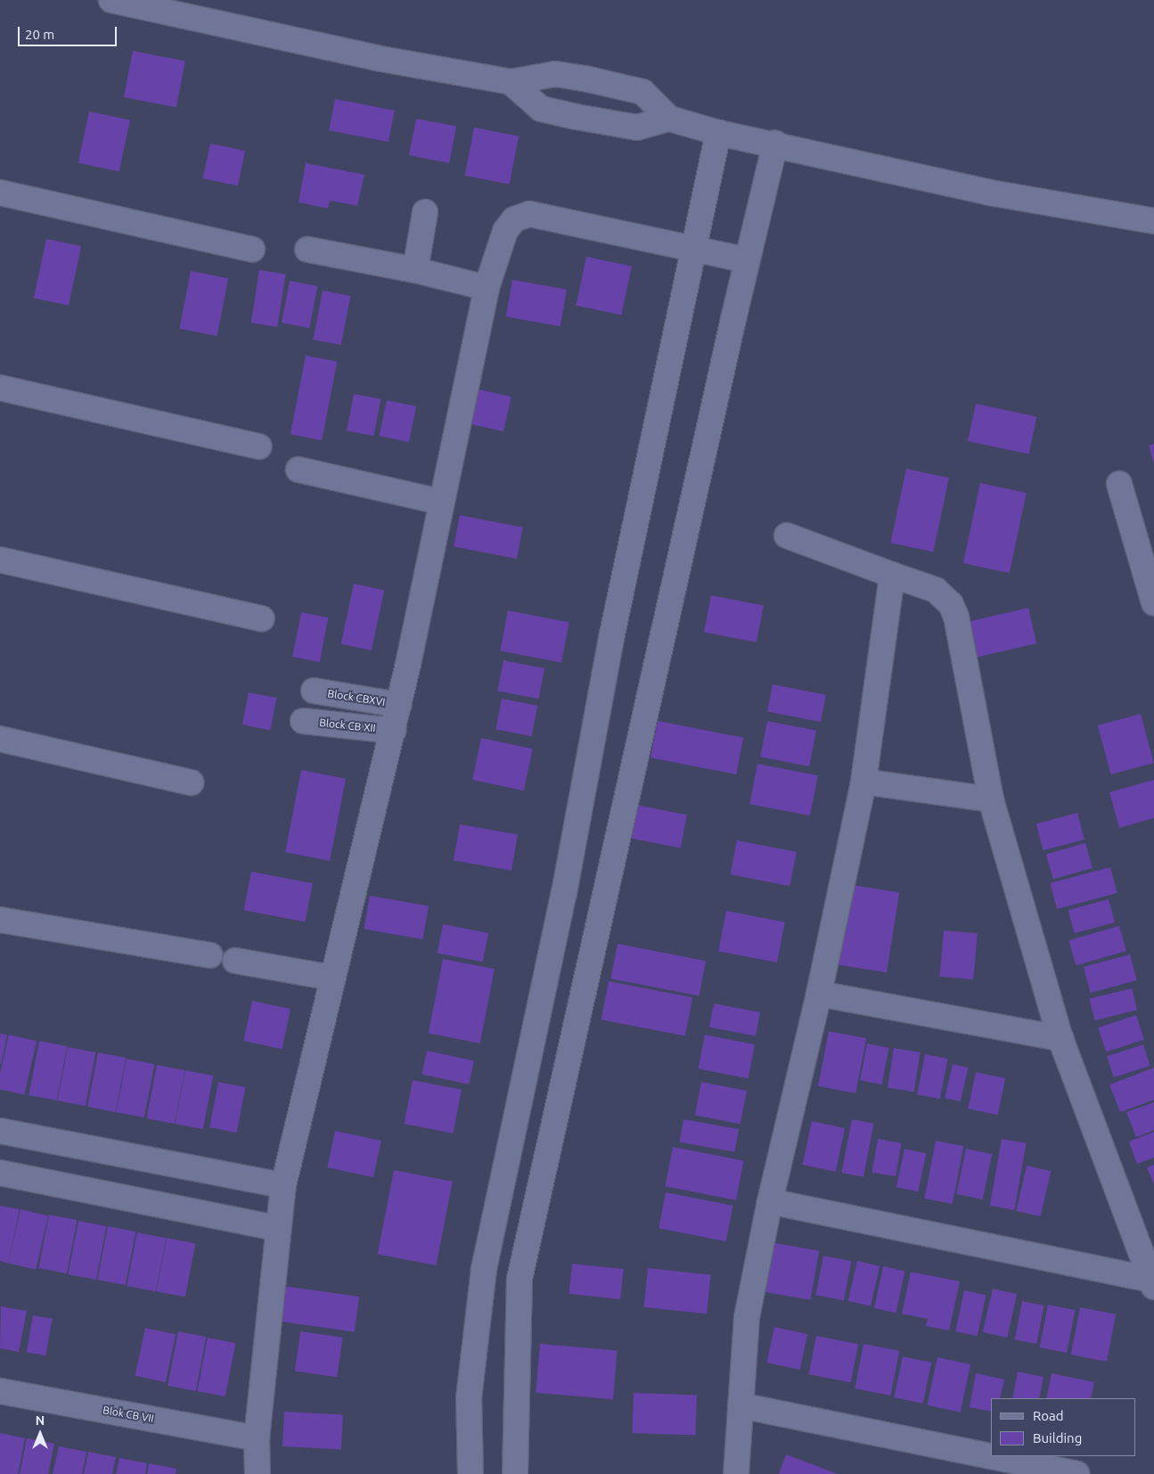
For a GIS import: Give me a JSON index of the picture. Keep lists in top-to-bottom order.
{
  "streets": {
    "street": ["Block CBXVI", "Block CB XII", "Blok CB VII"]
  },
  "legend": ["Road", "Building"],
  "scale_bar": "20 m",
  "north": "top"
}
